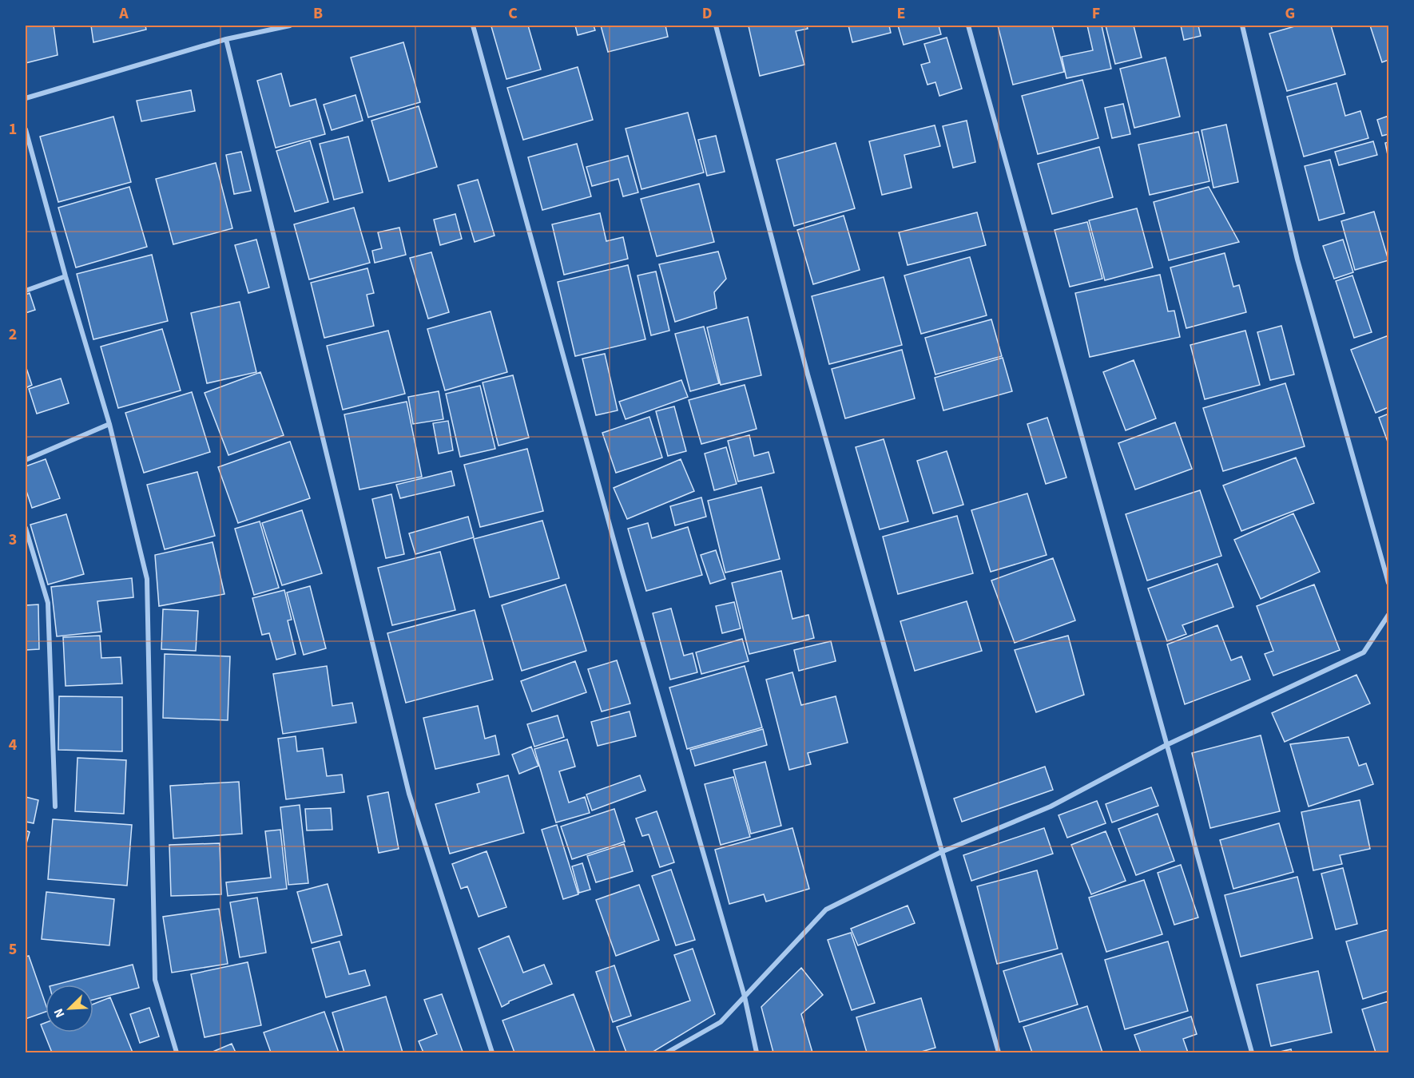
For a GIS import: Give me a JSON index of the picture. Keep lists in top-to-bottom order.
{
  "north": "bottom left",
  "grid": {
    "columns": [
      "A",
      "B",
      "C",
      "D",
      "E",
      "F",
      "G"
    ],
    "rows": [
      "1",
      "2",
      "3",
      "4",
      "5"
    ]
  }
}
